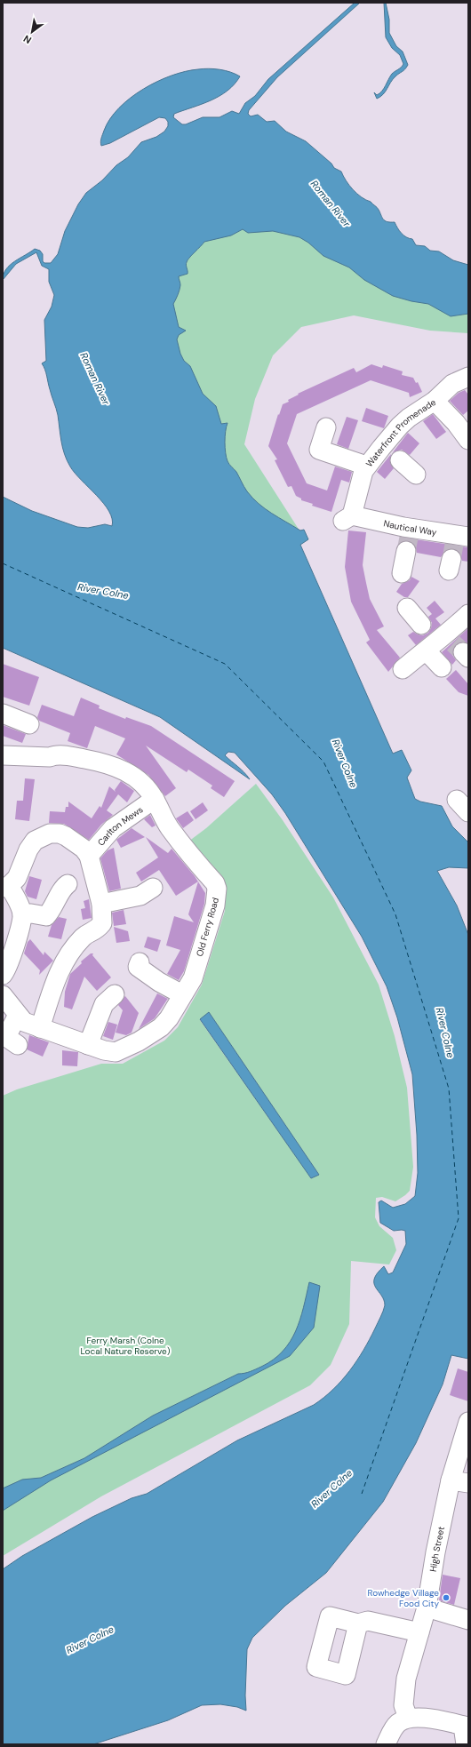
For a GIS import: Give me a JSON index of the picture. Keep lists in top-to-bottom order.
{
  "streets": {
    "street": [
      "Waterfront Promenade",
      "Nautical Way",
      "Carlton Mews",
      "Old Ferry Road",
      "High Street"
    ]
  },
  "crossings": [
    ["Waterfront Promenade", "Nautical Way"],
    ["Carlton Mews", "Old Ferry Road"]
  ],
  "water": ["Roman River", "River Colne"],
  "parks": ["Ferry Marsh (Colne Local Nature Reserve)"],
  "places": ["Rowhedge Village Food City"],
  "north": "bottom left"
}
